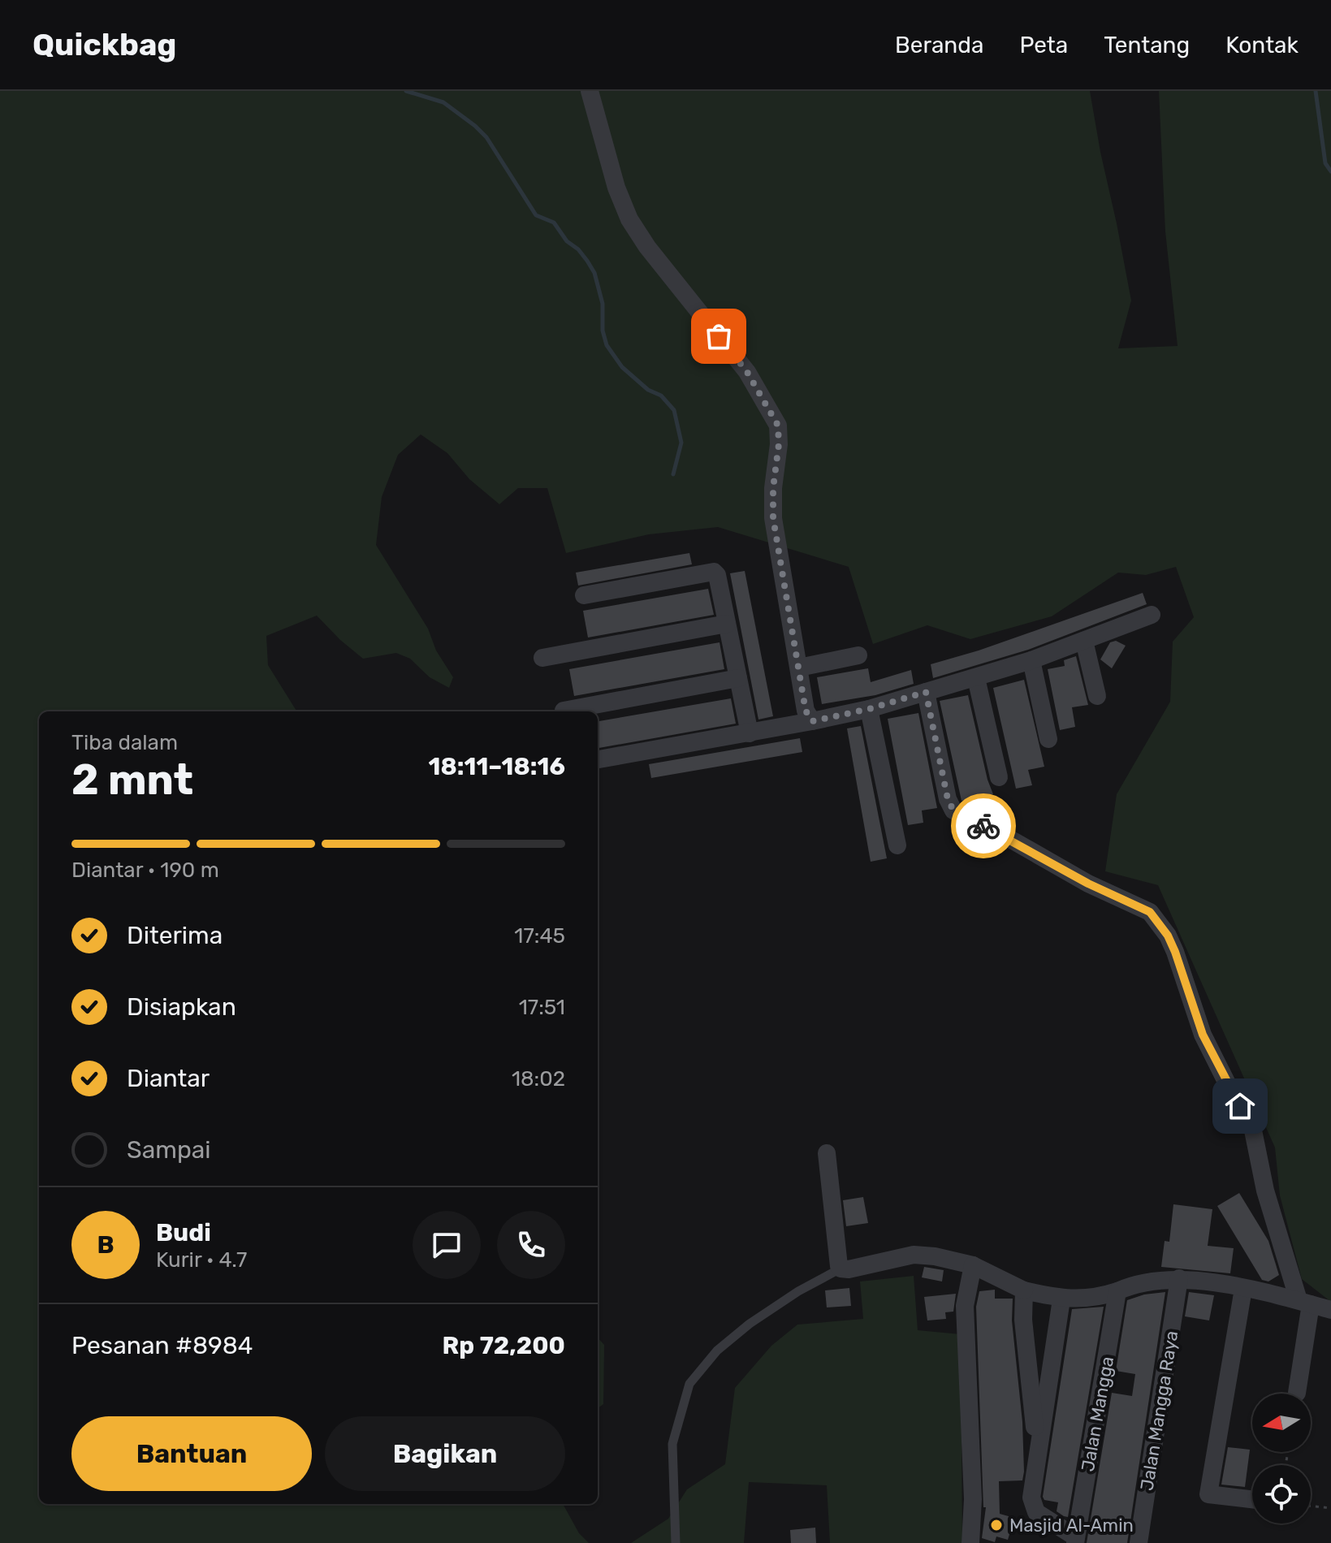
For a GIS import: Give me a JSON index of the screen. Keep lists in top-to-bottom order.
{
  "streets": {
    "street": ["Jalan Mangga Raya", "Jalan Mangga"]
  },
  "places": ["Masjid Al-Amin"],
  "north": "left",
  "page": {
    "header": "Quickbag",
    "nav": [
      "Beranda",
      "Peta",
      "Tentang",
      "Kontak"
    ],
    "heading": ["2 mnt", "Tiba dalam", "18:11–18:16"],
    "panel": [
      "Budi",
      "Kurir · 4.7",
      "Pesanan #8984",
      "Rp 72,200"
    ],
    "bar": "Diantar · 190 m",
    "list": [
      ["Diterima", "17:45"],
      ["Disiapkan", "17:51"],
      ["Diantar", "18:02"],
      "Sampai"
    ],
    "round": "B",
    "buttons": ["Bantuan", "Bagikan"]
  }
}
